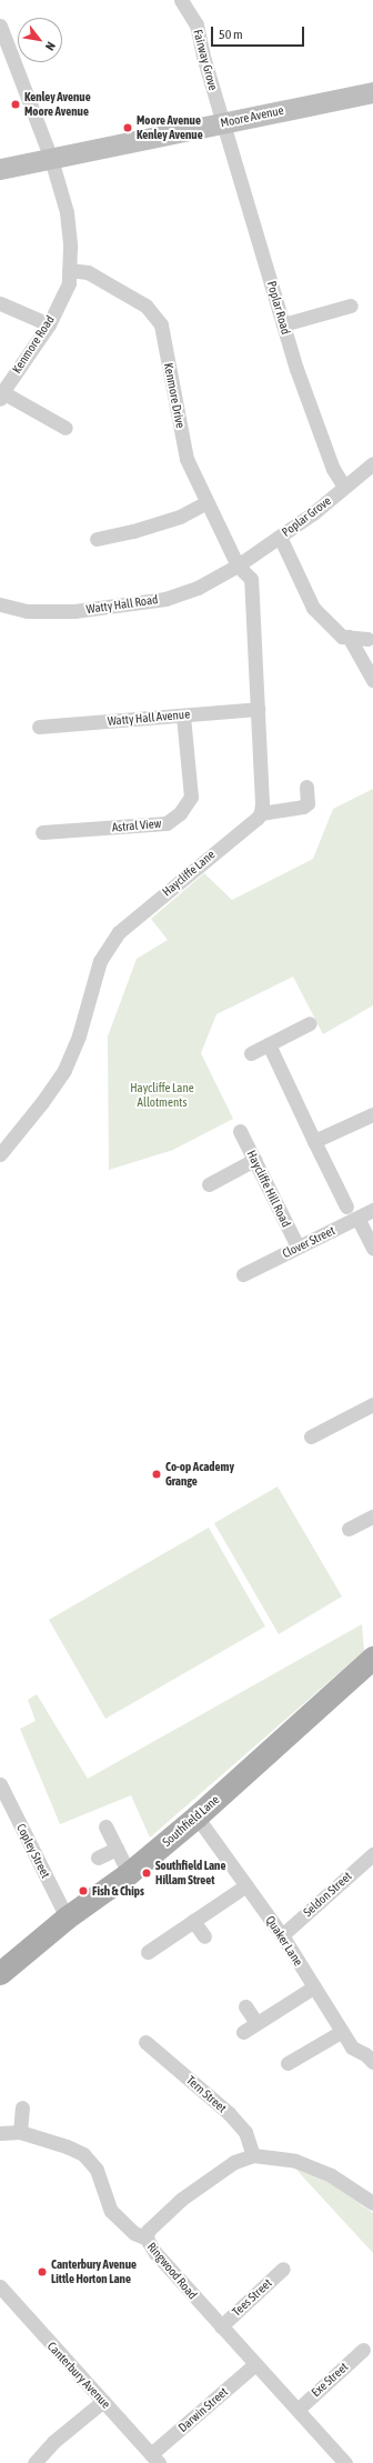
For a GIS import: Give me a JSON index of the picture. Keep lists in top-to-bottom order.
{
  "streets": {
    "main road": ["Southfield Lane"],
    "street": [
      "Fairway Grove",
      "Moore Avenue",
      "Poplar Road",
      "Kenmore Road",
      "Kenmore Drive",
      "Poplar Grove",
      "Watty Hall Road",
      "Watty Hall Avenue",
      "Astral View",
      "Haycliffe Lane",
      "Haycliffe Hill Road",
      "Clover Street",
      "Copley Street",
      "Seldon Street",
      "Quaker Lane",
      "Tern Street",
      "Ringwood Road",
      "Tees Street",
      "Canterbury Avenue",
      "Exe Street",
      "Darwin Street"
    ]
  },
  "crossings": [
    ["Fairway Grove", "Moore Avenue"],
    ["Fairway Grove", "Poplar Road"],
    ["Moore Avenue", "Poplar Road"],
    ["Moore Avenue", "Kenmore Road"],
    ["Poplar Road", "Poplar Grove"],
    ["Kenmore Road", "Kenmore Drive"],
    ["Kenmore Drive", "Poplar Grove"],
    ["Kenmore Drive", "Watty Hall Road"],
    ["Poplar Grove", "Watty Hall Road"],
    ["Watty Hall Avenue", "Astral View"],
    ["Haycliffe Hill Road", "Clover Street"],
    ["Southfield Lane", "Copley Street"],
    ["Southfield Lane", "Quaker Lane"],
    ["Seldon Street", "Quaker Lane"],
    ["Tern Street", "Ringwood Road"],
    ["Ringwood Road", "Tees Street"],
    ["Ringwood Road", "Exe Street"],
    ["Ringwood Road", "Darwin Street"],
    ["Canterbury Avenue", "Darwin Street"]
  ],
  "parks": ["Haycliffe Lane Allotments"],
  "places": [
    "Kenley Avenue Moore Avenue",
    "Moore Avenue Kenley Avenue",
    "Co-op Academy Grange",
    "Southfield Lane Hillam Street",
    "Fish & Chips",
    "Canterbury Avenue Little Horton Lane"
  ],
  "scale_bar": "50 m",
  "north": "bottom right"
}
